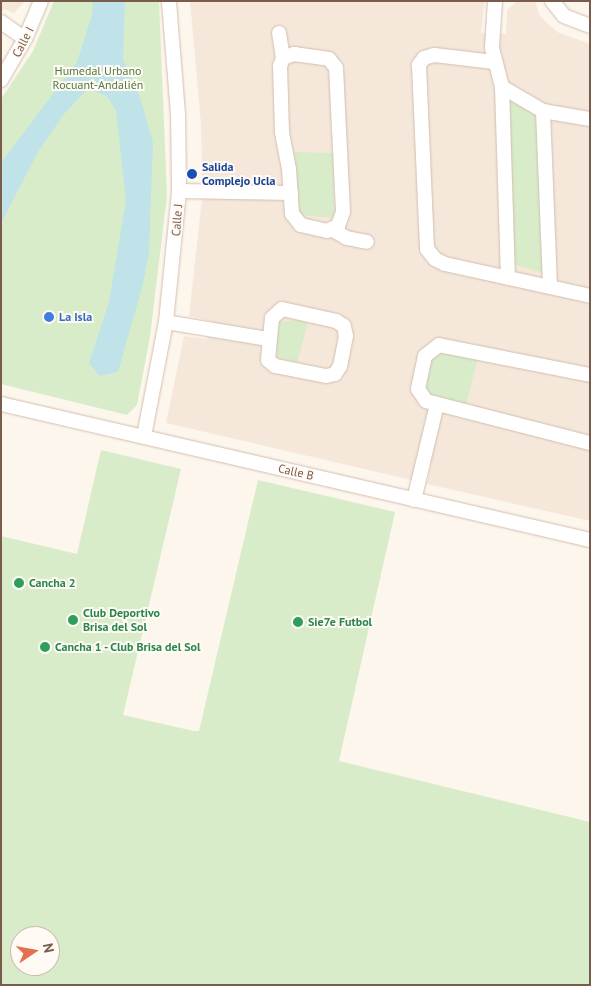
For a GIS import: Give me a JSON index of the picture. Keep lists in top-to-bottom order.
{
  "streets": {
    "street": ["Calle I", "Calle J", "Calle B"]
  },
  "crossings": [
    ["Calle J", "Calle B"]
  ],
  "parks": ["Humedal Urbano Rocuant-Andalién"],
  "places": [
    "Salida Complejo Ucla",
    "La Isla",
    "Cancha 2",
    "Club Deportivo Brisa del Sol",
    "Sie7e Futbol",
    "Cancha 1 - Club Brisa del Sol"
  ],
  "north": "right"
}
